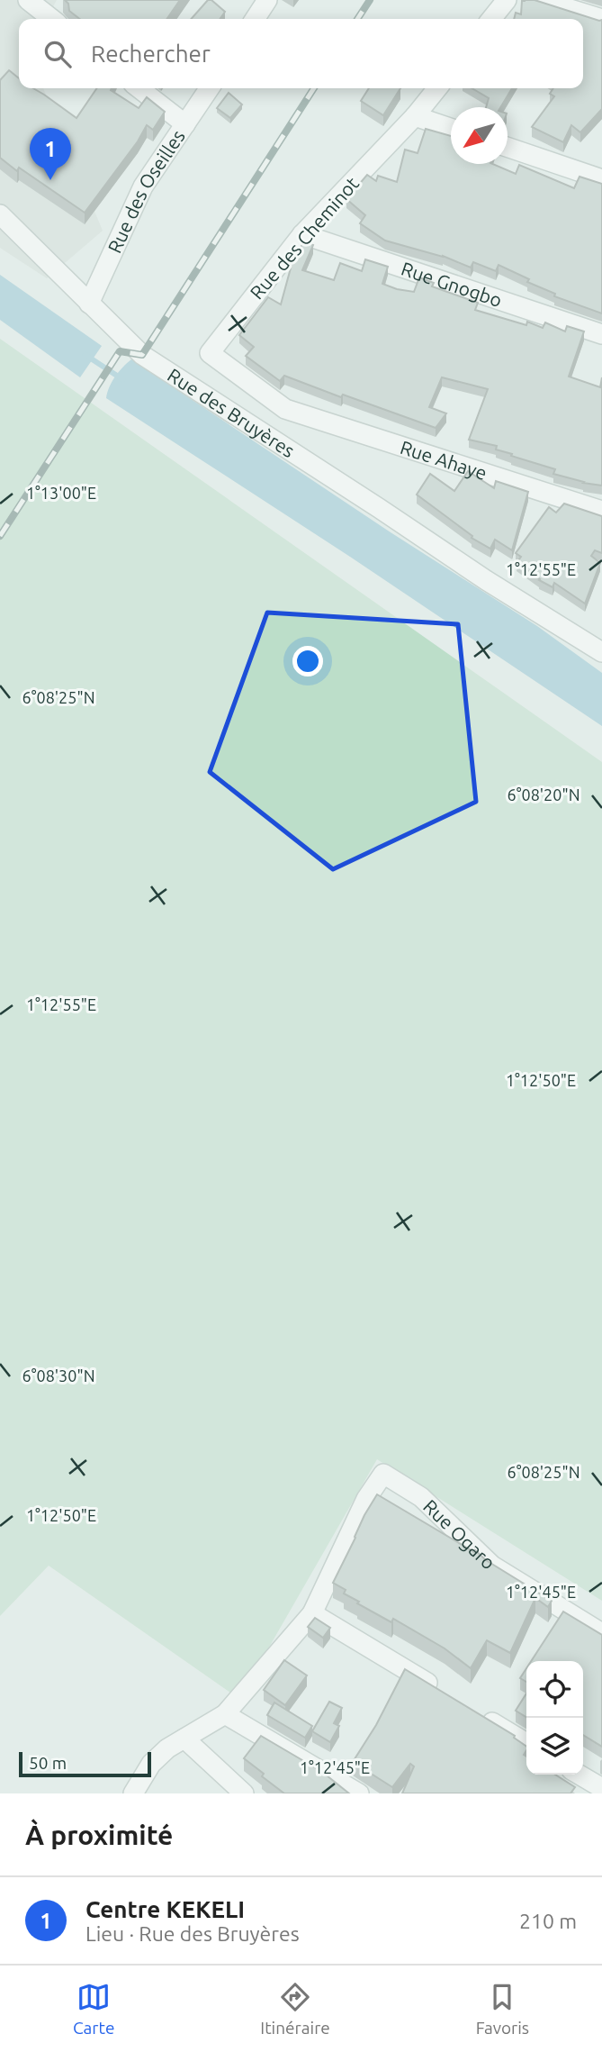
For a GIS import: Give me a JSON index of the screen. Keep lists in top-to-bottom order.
{
  "streets": {
    "street": [
      "Rue des Oseilles",
      "Rue des Cheminot",
      "Rue Gnogbo",
      "Rue des Bruyères",
      "Rue Ahaye",
      "Rue Ogaro"
    ]
  },
  "crossings": [
    ["Rue des Oseilles", "Rue des Bruyères"],
    ["Rue des Cheminot", "Rue Gnogbo"],
    ["Rue des Cheminot", "Rue Ahaye"]
  ],
  "scale_bar": "50 m",
  "north": "bottom left",
  "page": {
    "search": "Rechercher",
    "pins": "1",
    "scale": "50 m",
    "heading": "À proximité",
    "list": [
      {
        "mark": "1",
        "name": "Centre KEKELI",
        "note": "Lieu · Rue des Bruyères",
        "value": "210 m"
      }
    ],
    "nav": ["Carte", "Itinéraire", "Favoris"]
  },
  "coordinates": [
    "1°13'00\"E",
    "1°12'55\"E",
    "6°08'25\"N",
    "6°08'20\"N",
    "1°12'50\"E",
    "6°08'30\"N",
    "1°12'45\"E"
  ]
}
